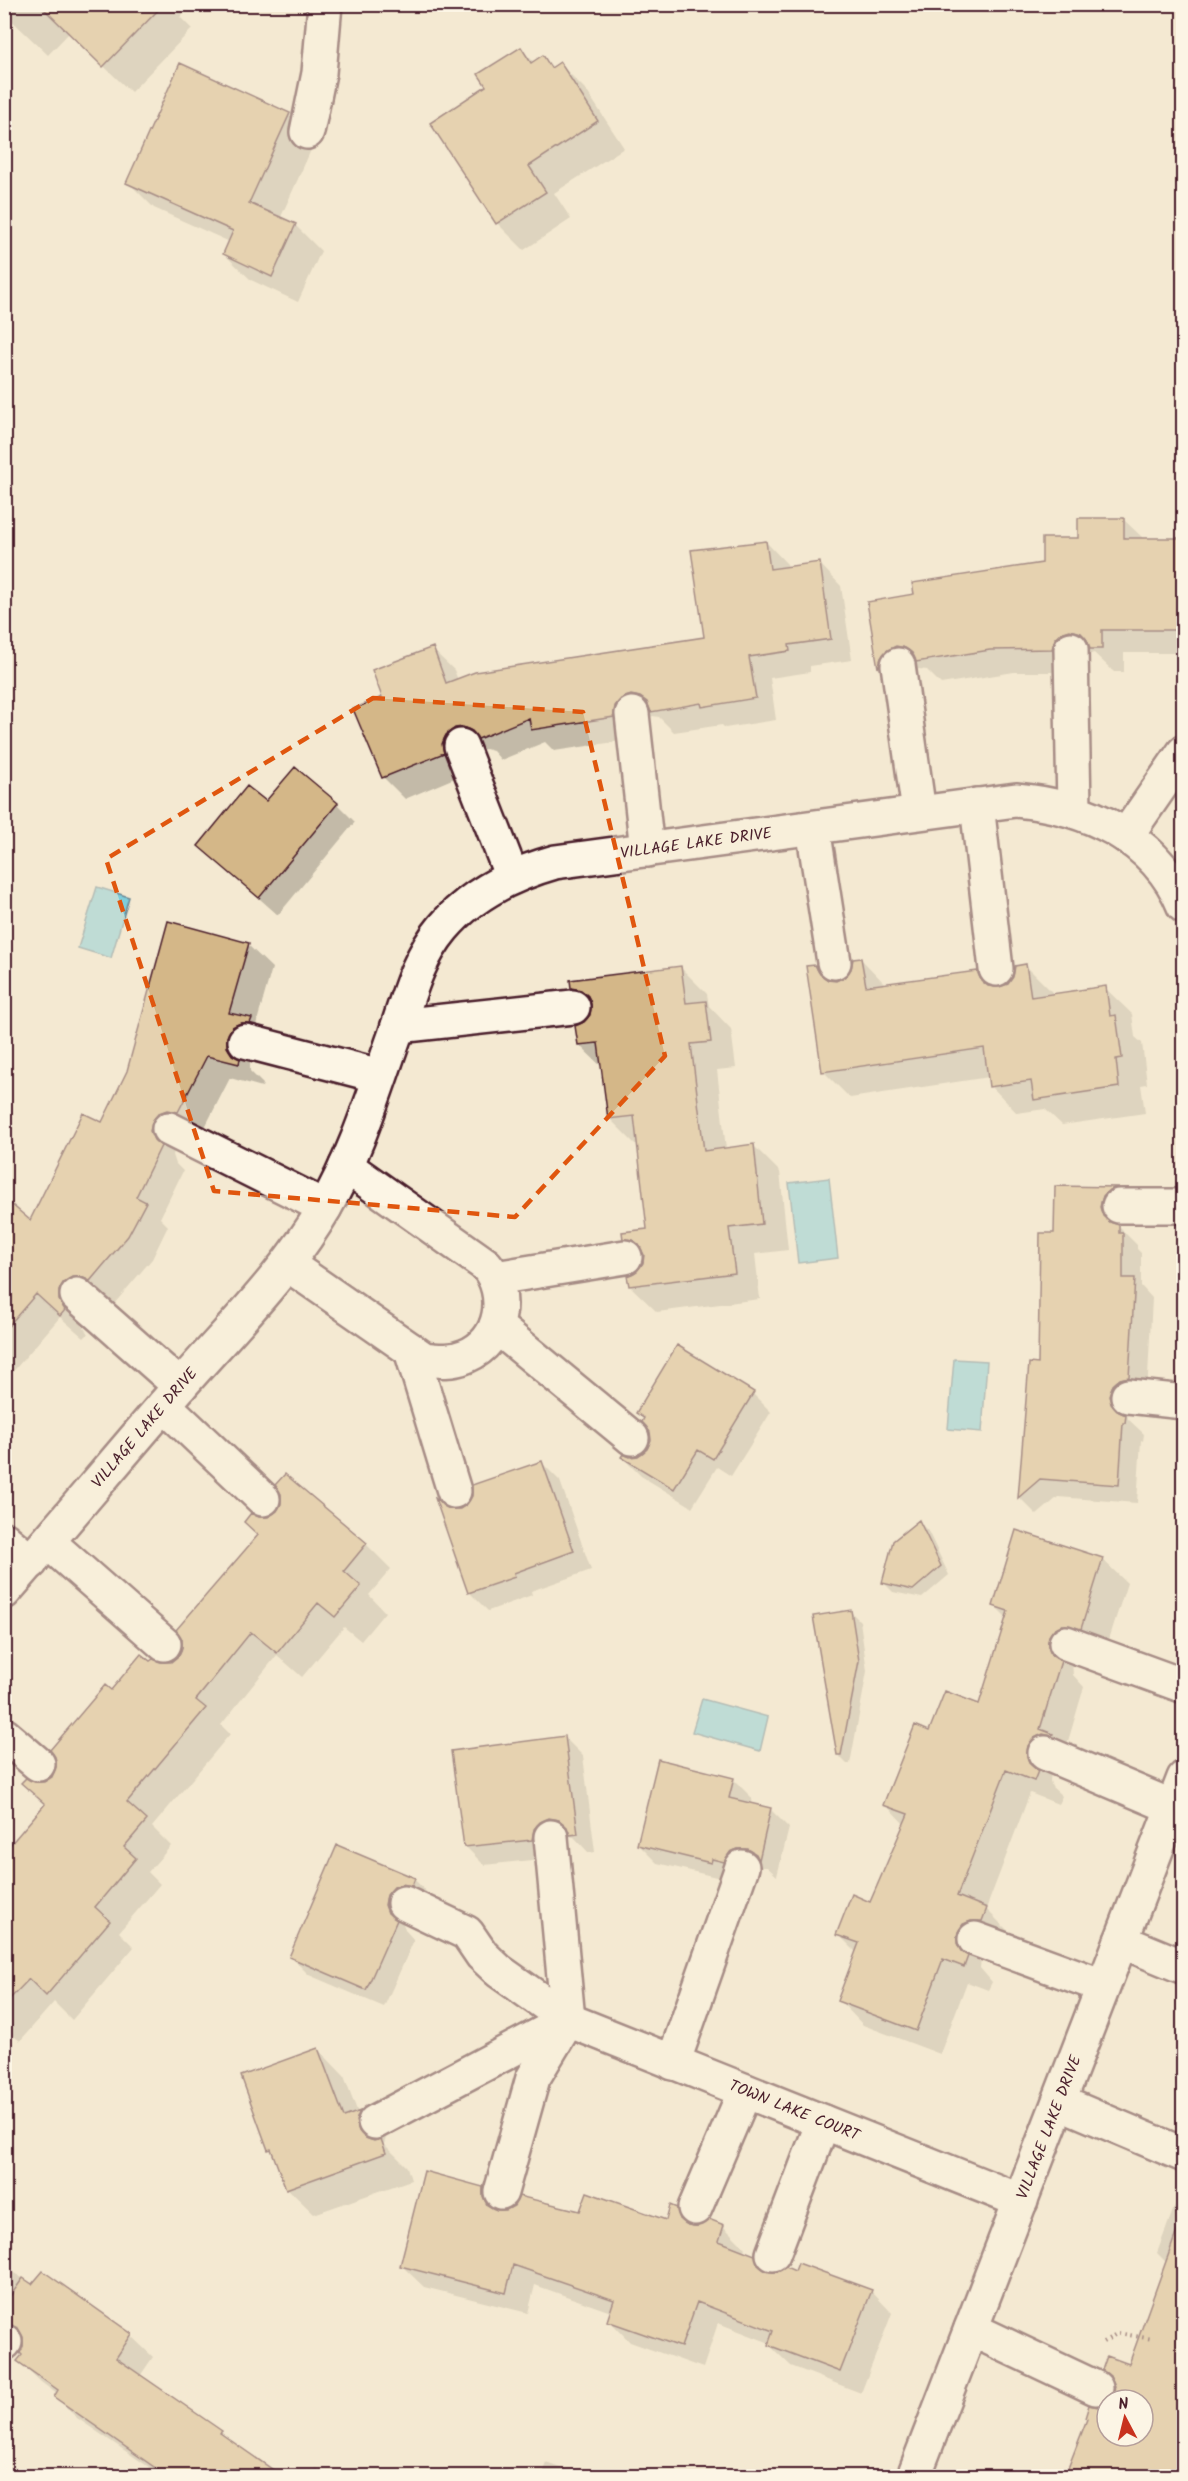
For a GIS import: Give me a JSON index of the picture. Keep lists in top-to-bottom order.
{
  "streets": {
    "street": ["VILLAGE LAKE DRIVE", "TOWN LAKE COURT"]
  },
  "crossings": [
    ["VILLAGE LAKE DRIVE", "TOWN LAKE COURT"]
  ],
  "north": "top"
}
